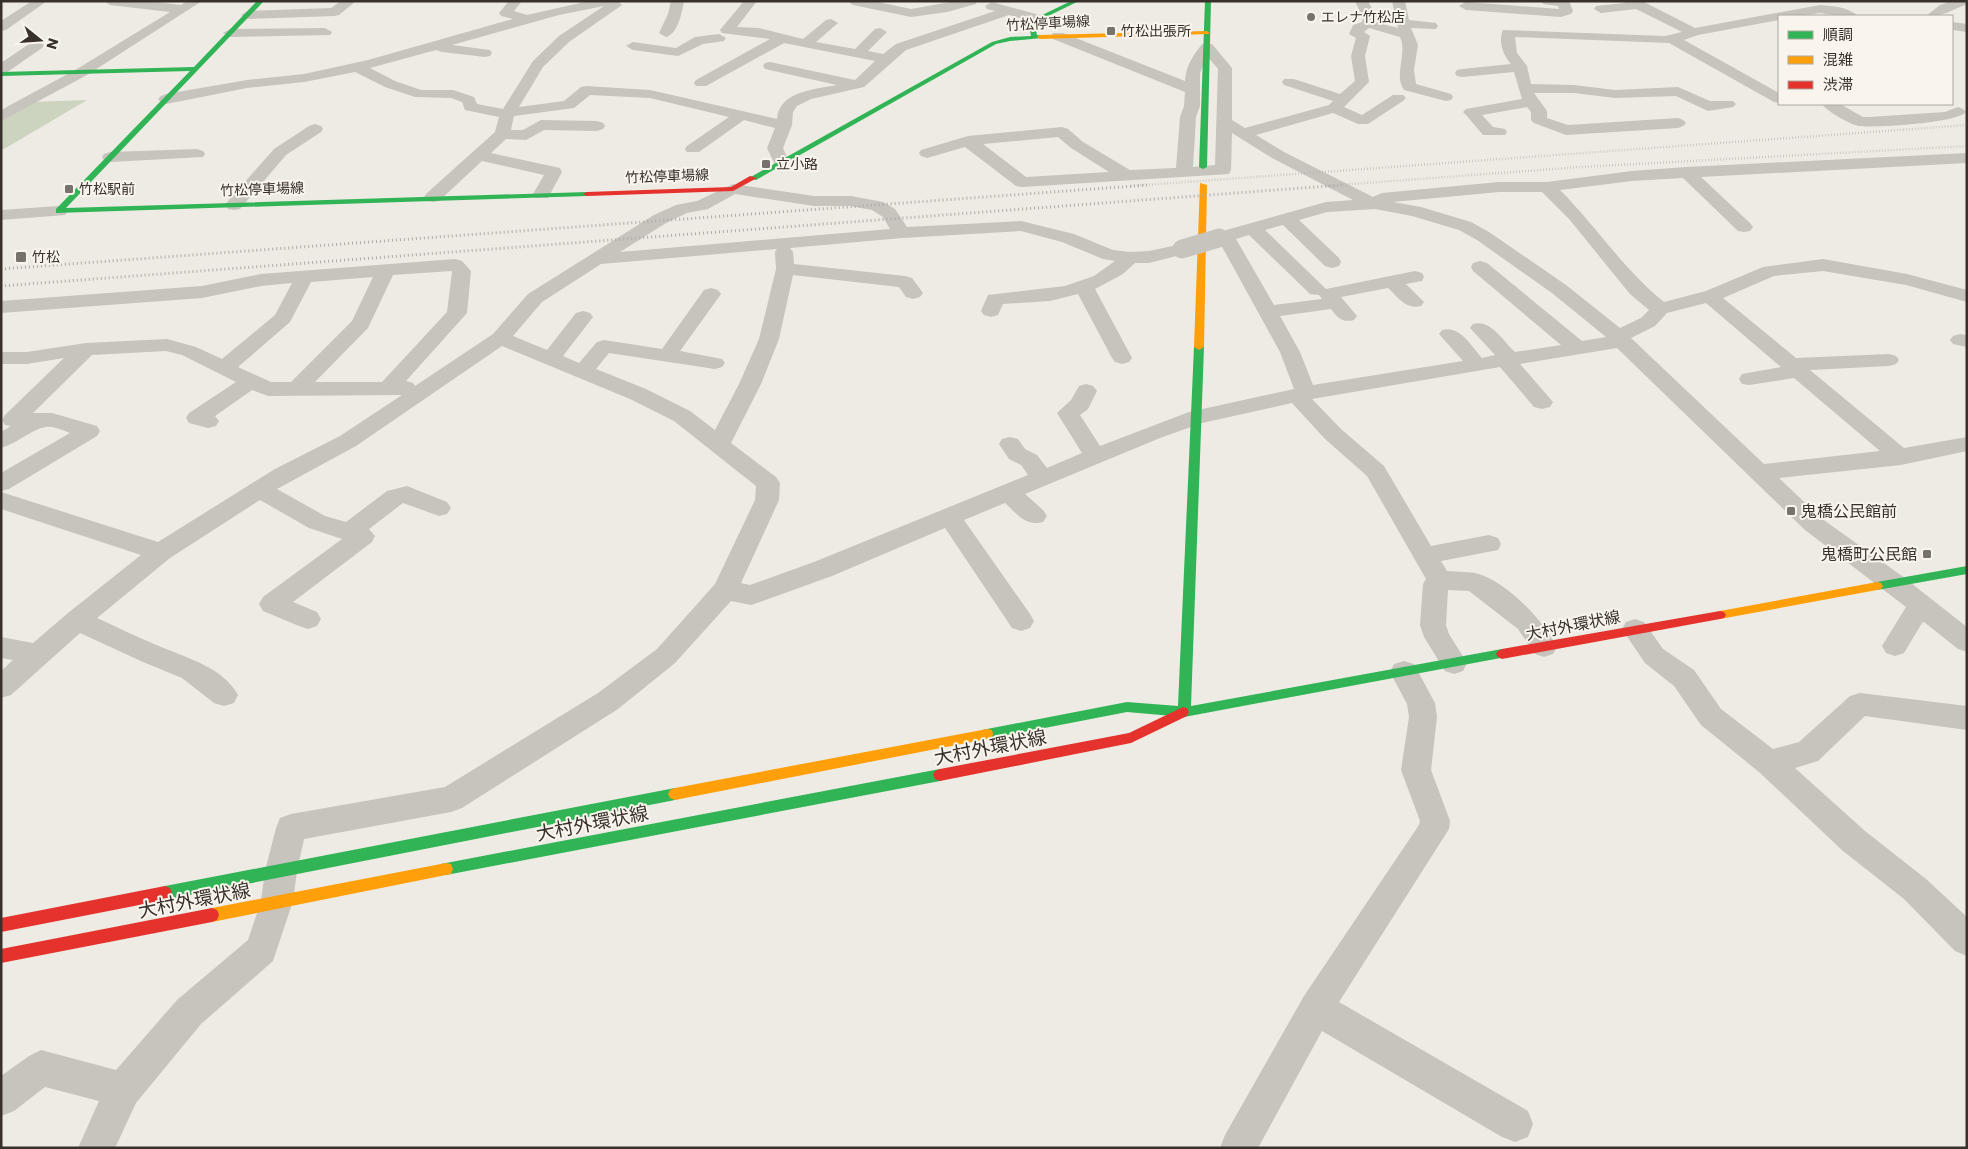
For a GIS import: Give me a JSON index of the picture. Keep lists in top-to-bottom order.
{
  "streets": {
    "main road": ["竹松停車場線", "大村外環状線"]
  },
  "places": {
    "other": ["エレナ竹松店"],
    "transit": [
      "竹松出張所",
      "立小路",
      "竹松駅前",
      "竹松",
      "鬼橋公民館前",
      "鬼橋町公民館"
    ]
  },
  "legend": ["順調", "混雑", "渋滞"],
  "north": "right"
}
